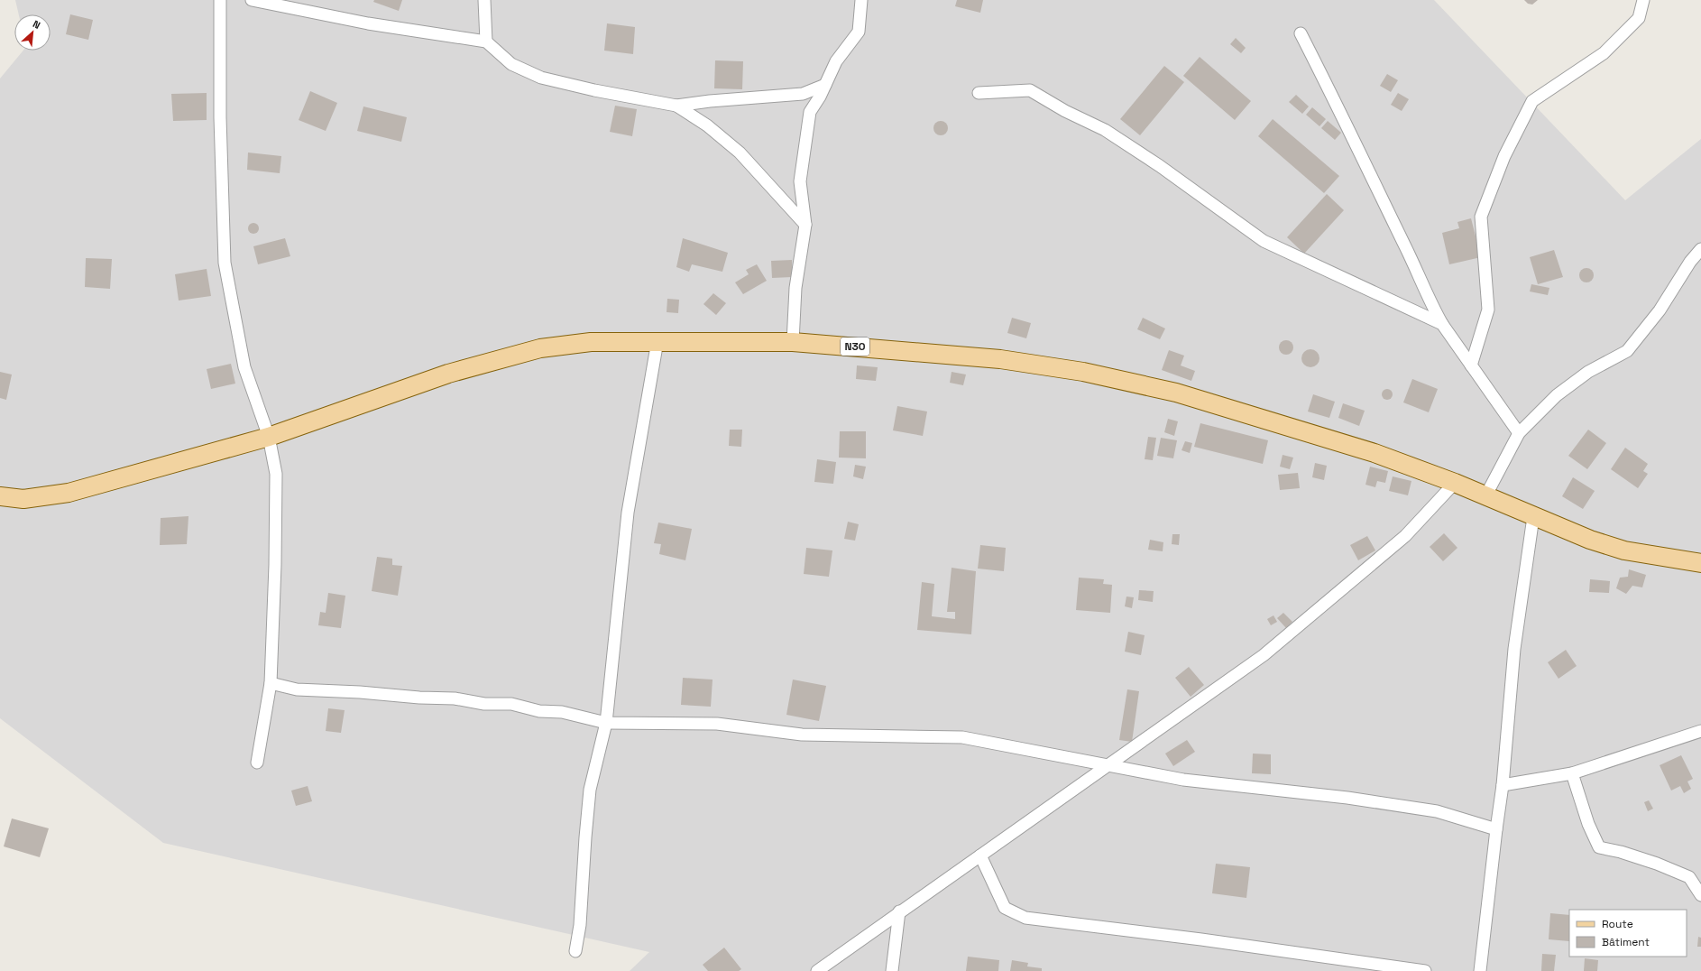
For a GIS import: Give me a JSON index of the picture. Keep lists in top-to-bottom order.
{
  "streets": {
    "main road": ["N30"]
  },
  "legend": ["Route", "Bâtiment"],
  "north": "top right"
}
